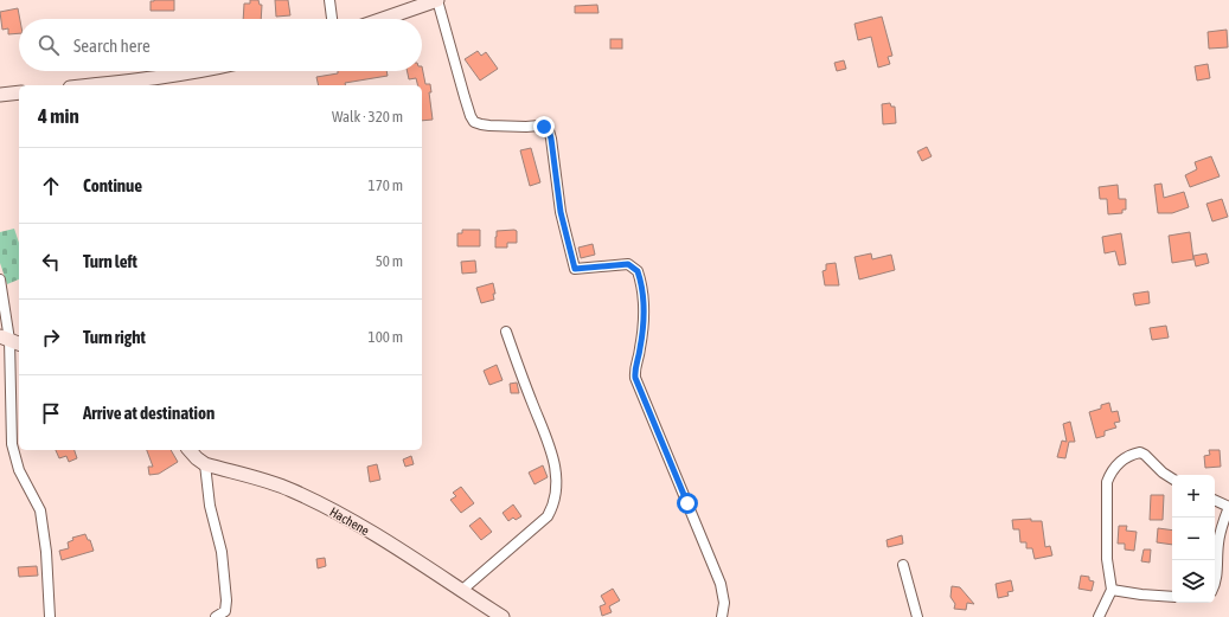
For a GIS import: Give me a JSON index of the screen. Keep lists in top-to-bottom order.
{
  "streets": {
    "street": ["Hachene"]
  },
  "page": {
    "search": "Search here",
    "heading": ["4 min", "Walk · 320 m"],
    "list": [
      ["Continue", "170 m"],
      ["Turn left", "50 m"],
      ["Turn right", "100 m"],
      "Arrive at destination"
    ],
    "map_buttons": ["+", "−"]
  }
}
